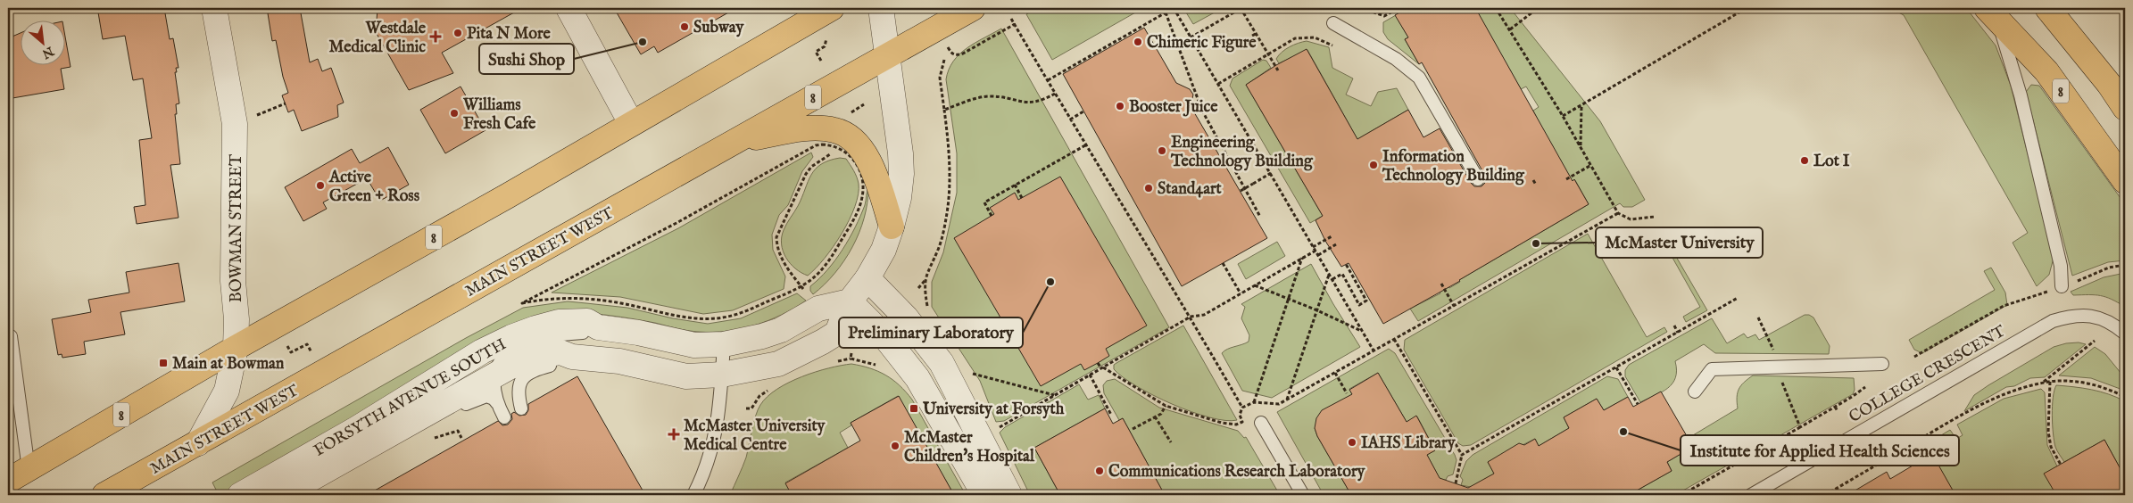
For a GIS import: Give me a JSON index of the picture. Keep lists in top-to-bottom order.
{
  "streets": {
    "main road": ["8", "MAIN STREET WEST"],
    "street": ["BOWMAN STREET", "FORSYTH AVENUE SOUTH"],
    "lane": ["COLLEGE CRESCENT"]
  },
  "crossings": [
    ["8", "BOWMAN STREET"],
    ["BOWMAN STREET", "MAIN STREET WEST"]
  ],
  "places": {
    "other": [
      "Subway",
      "Pita N More",
      "Sushi Shop",
      "Chimeric Figure",
      "Booster Juice",
      "Williams Fresh Cafe",
      "Engineering Technology Building",
      "Lot I",
      "Information Technology Building",
      "Active Green + Ross",
      "Stand4art",
      "McMaster University",
      "Preliminary Laboratory",
      "Institute for Applied Health Sciences",
      "IAHS Library",
      "McMaster Children's Hospital",
      "Communications Research Laboratory"
    ],
    "health": ["Westdale Medical Clinic", "McMaster University Medical Centre"],
    "transit": ["Main at Bowman", "University at Forsyth"]
  },
  "north": "bottom right"
}
